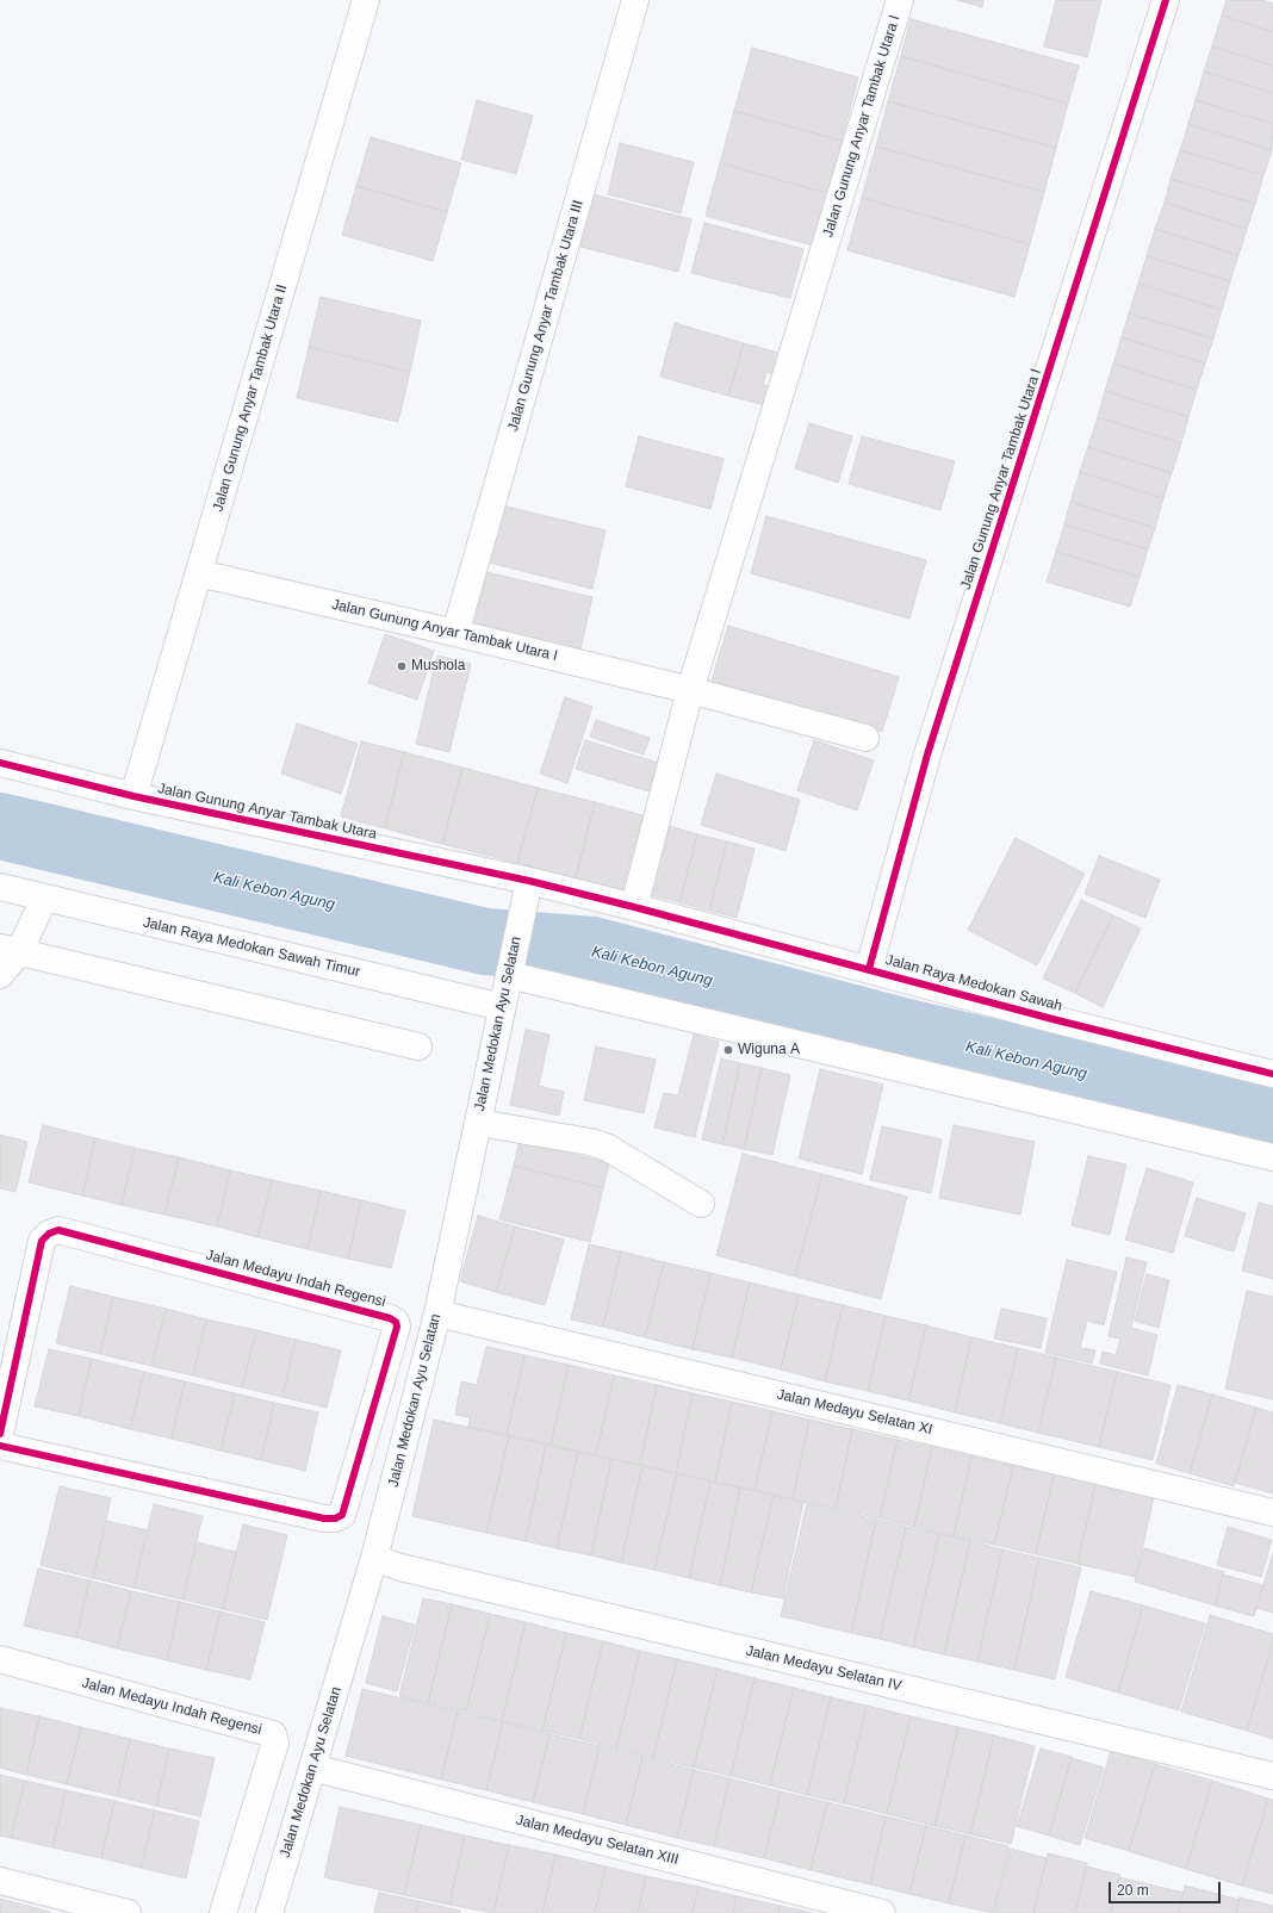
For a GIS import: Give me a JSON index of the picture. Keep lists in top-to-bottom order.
{
  "streets": {
    "street": [
      "Jalan Gunung Anyar Tambak Utara I",
      "Jalan Gunung Anyar Tambak Utara III",
      "Jalan Gunung Anyar Tambak Utara II",
      "Jalan Gunung Anyar Tambak Utara",
      "Jalan Raya Medokan Sawah Timur",
      "Jalan Raya Medokan Sawah",
      "Jalan Medokan Ayu Selatan",
      "Jalan Medayu Indah Regensi",
      "Jalan Medayu Selatan XI",
      "Jalan Medayu Selatan IV",
      "Jalan Medayu Selatan XIII"
    ]
  },
  "crossings": [
    ["Jalan Gunung Anyar Tambak Utara I", "Jalan Gunung Anyar Tambak Utara III"],
    ["Jalan Gunung Anyar Tambak Utara I", "Jalan Gunung Anyar Tambak Utara II"],
    ["Jalan Gunung Anyar Tambak Utara I", "Jalan Raya Medokan Sawah"],
    ["Jalan Gunung Anyar Tambak Utara II", "Jalan Gunung Anyar Tambak Utara"],
    ["Jalan Gunung Anyar Tambak Utara", "Jalan Raya Medokan Sawah"],
    ["Jalan Gunung Anyar Tambak Utara", "Jalan Medokan Ayu Selatan"],
    ["Jalan Raya Medokan Sawah Timur", "Jalan Medokan Ayu Selatan"],
    ["Jalan Raya Medokan Sawah", "Jalan Medokan Ayu Selatan"],
    ["Jalan Medokan Ayu Selatan", "Jalan Medayu Selatan XI"],
    ["Jalan Medokan Ayu Selatan", "Jalan Medayu Selatan IV"],
    ["Jalan Medokan Ayu Selatan", "Jalan Medayu Selatan XIII"]
  ],
  "water": ["Kali Kebon Agung"],
  "places": ["Mushola", "Wiguna A"],
  "scale_bar": "20 m"
}
